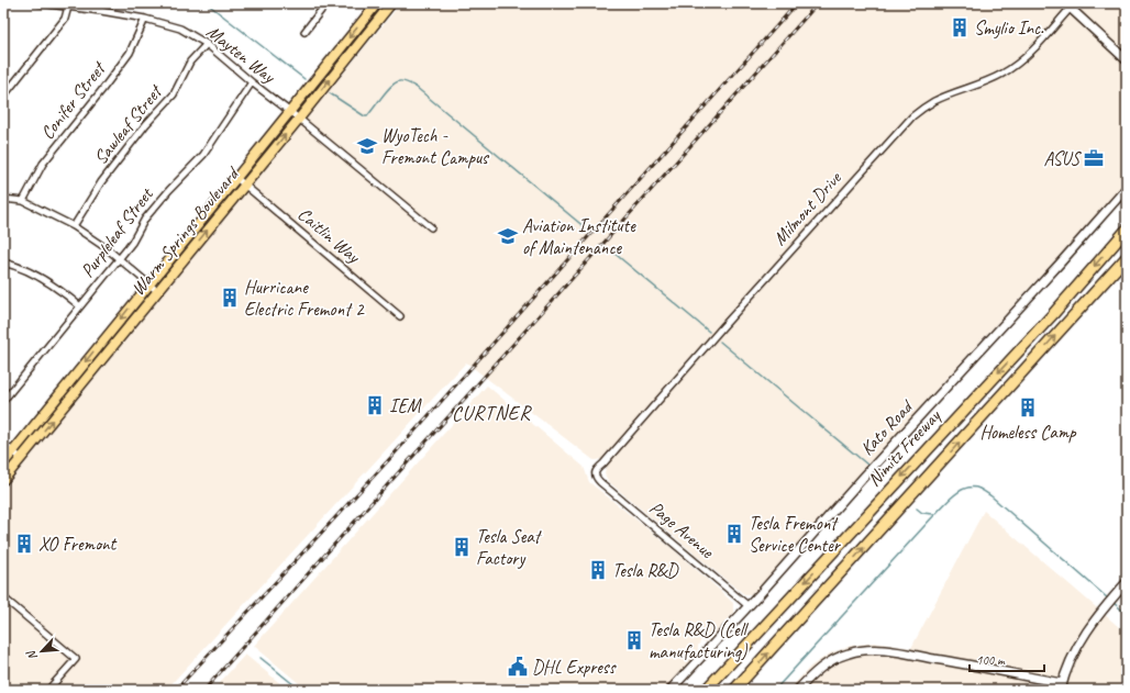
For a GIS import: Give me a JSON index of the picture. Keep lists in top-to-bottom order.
{
  "streets": {
    "highway": ["Nimitz Freeway"],
    "main road": ["Warm Springs Boulevard"],
    "street": [
      "Mayten Way",
      "Conifer Street",
      "Sawleaf Street",
      "Milmont Drive",
      "Purpleleaf Street",
      "Caitlin Way",
      "Kato Road",
      "Page Avenue"
    ]
  },
  "crossings": [
    ["Mayten Way", "Conifer Street"],
    ["Mayten Way", "Sawleaf Street"],
    ["Mayten Way", "Warm Springs Boulevard"],
    ["Mayten Way", "Purpleleaf Street"],
    ["Milmont Drive", "Page Avenue"],
    ["Warm Springs Boulevard", "Caitlin Way"],
    ["Kato Road", "Page Avenue"]
  ],
  "districts": ["CURTNER"],
  "places": {
    "building": [
      "Smylio Inc.",
      "Hurricane Electric Fremont 2",
      "IEM",
      "Homeless Camp",
      "Tesla Fremont Service Center",
      "XO Fremont",
      "Tesla Seat Factory",
      "Tesla R&D",
      "Tesla R&D (Cell manufacturing)"
    ],
    "school or university": ["WyoTech - Fremont Campus", "Aviation Institute of Maintenance"],
    "office": ["ASUS"],
    "public building": ["DHL Express"]
  },
  "scale_bar": "100 m",
  "north": "bottom left"
}
